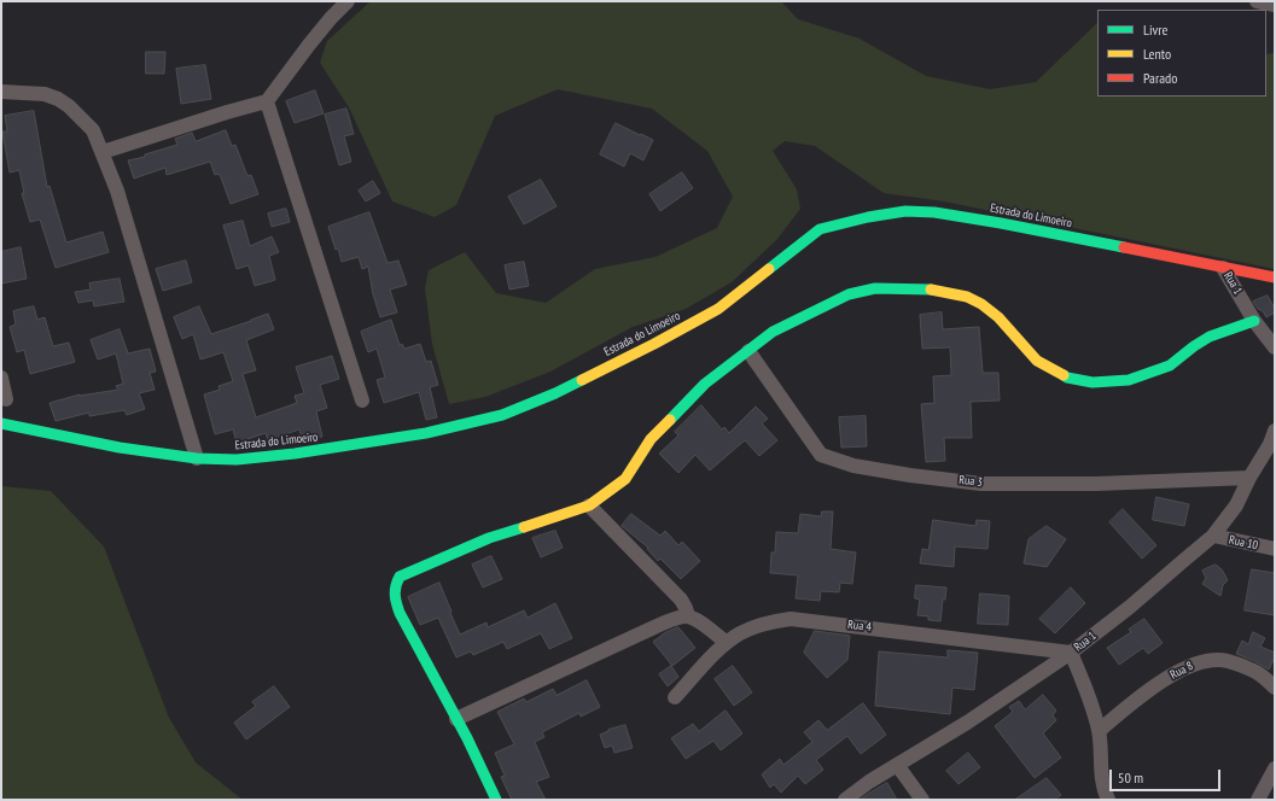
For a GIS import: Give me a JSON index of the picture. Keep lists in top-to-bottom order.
{
  "streets": {
    "street": [
      "Estrada do Limoeiro",
      "Rua 1",
      "Rua 3",
      "Rua 10",
      "Rua 4",
      "Rua 8"
    ]
  },
  "crossings": [
    ["Estrada do Limoeiro", "Rua 1"],
    ["Rua 1", "Rua 3"],
    ["Rua 1", "Rua 10"],
    ["Rua 1", "Rua 4"]
  ],
  "legend": ["Livre", "Lento", "Parado"],
  "scale_bar": "50 m"
}
